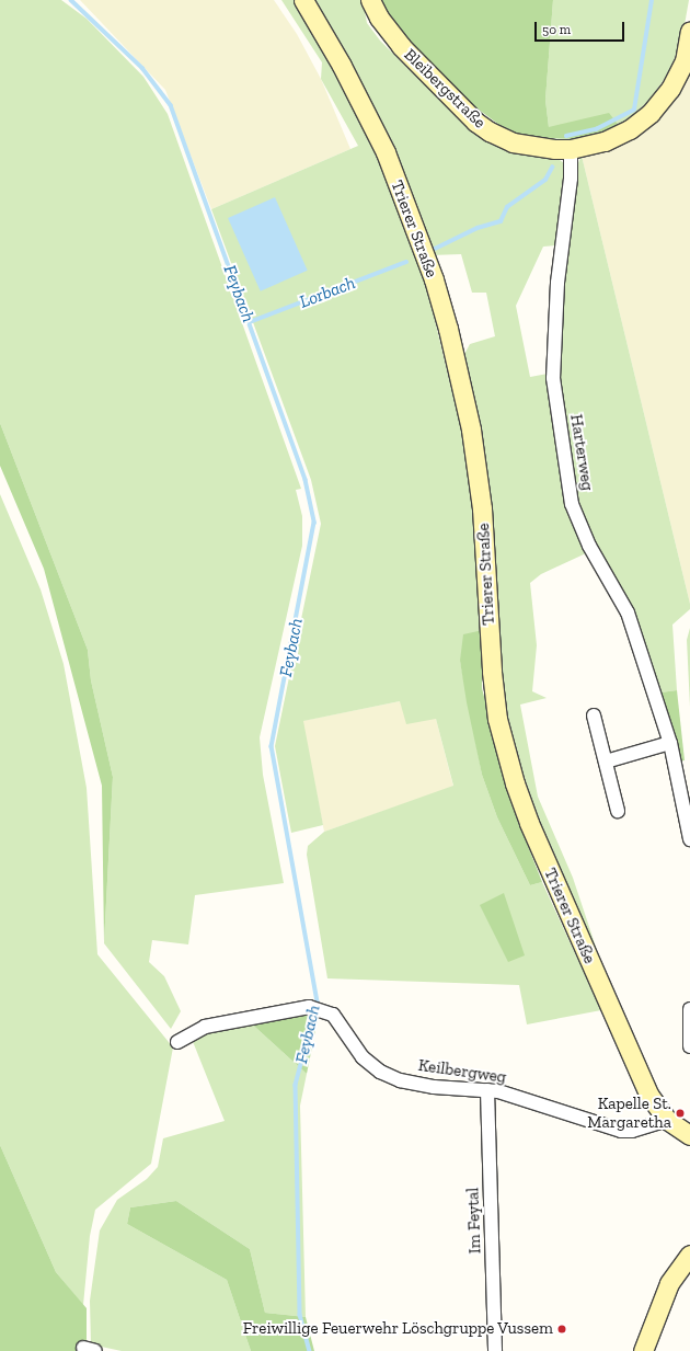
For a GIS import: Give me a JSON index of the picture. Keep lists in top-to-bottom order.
{
  "streets": {
    "main road": ["Bleibergstraße", "Trierer Straße"],
    "street": ["Harterweg", "Keilbergweg", "Im Feytal"]
  },
  "crossings": [
    ["Bleibergstraße", "Harterweg"],
    ["Trierer Straße", "Keilbergweg"],
    ["Keilbergweg", "Im Feytal"]
  ],
  "water": ["Lorbach", "Feybach"],
  "places": ["Kapelle St. Margaretha", "Freiwillige Feuerwehr Löschgruppe Vussem"],
  "scale_bar": "50 m"
}
